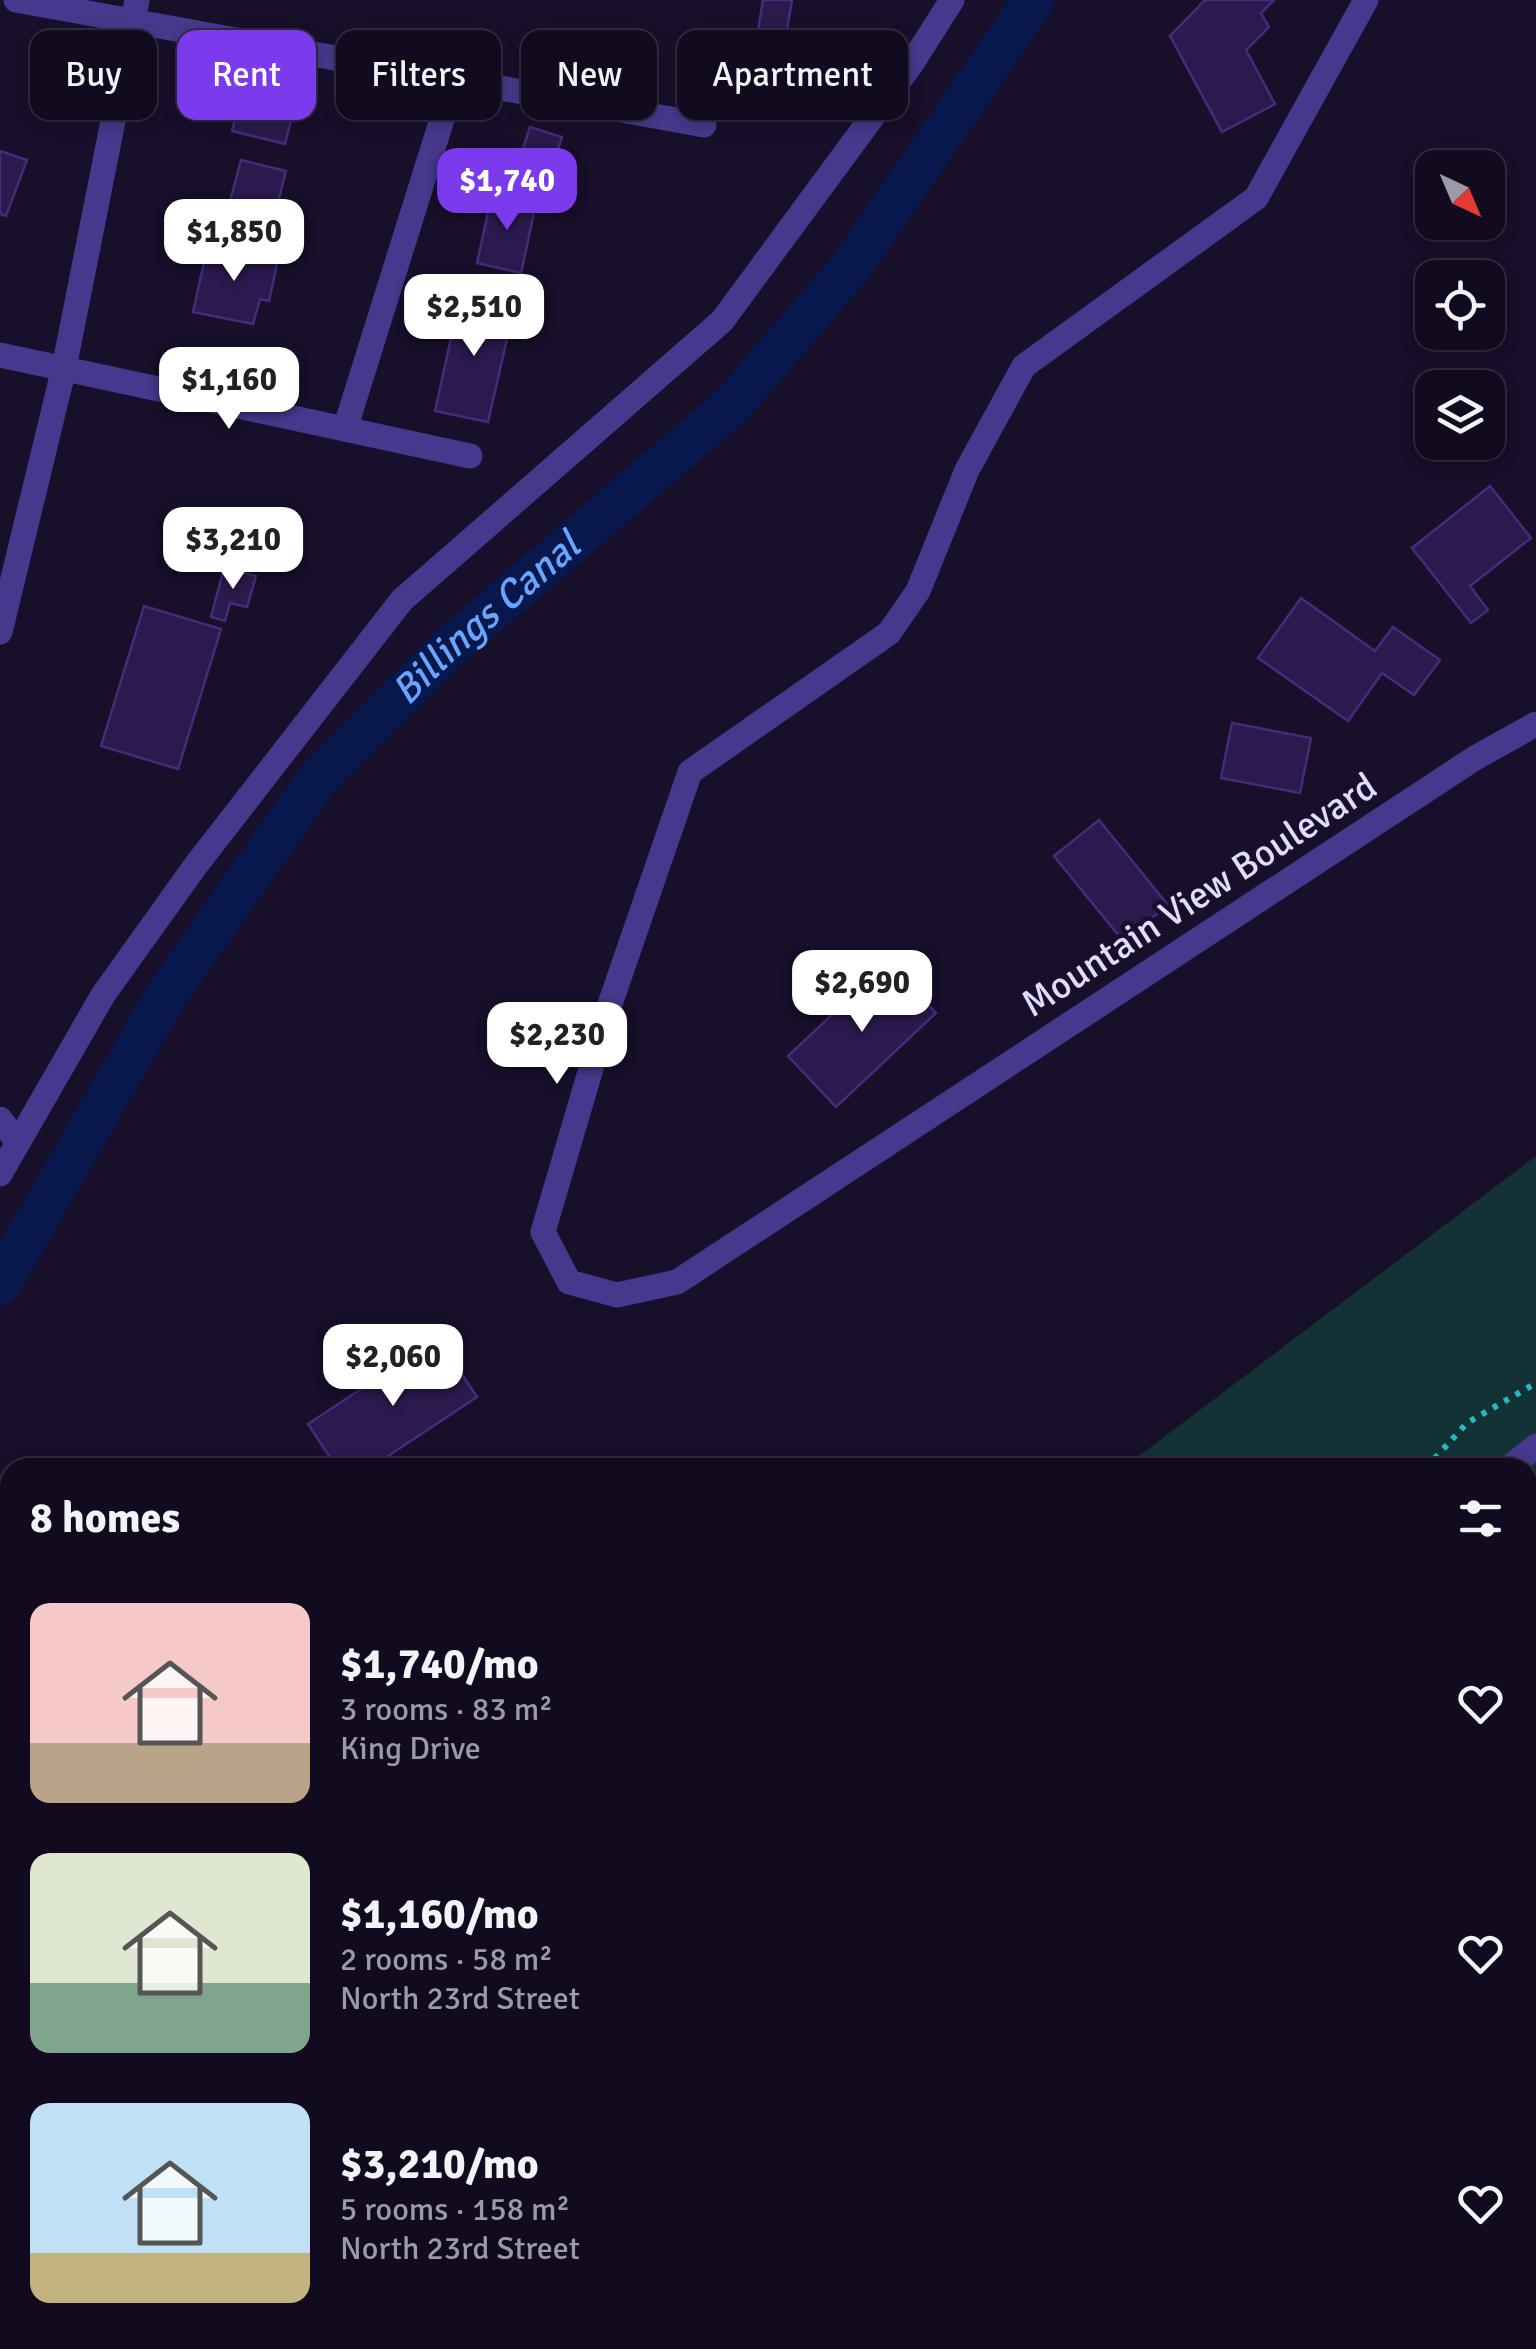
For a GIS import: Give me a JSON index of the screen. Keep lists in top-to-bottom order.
{
  "streets": {
    "street": ["Mountain View Boulevard"]
  },
  "water": ["Billings Canal"],
  "north": "bottom right",
  "page": {
    "chip": [
      "Buy",
      "Rent",
      "Filters",
      "New",
      "Apartment"
    ],
    "price": [
      "$1,740",
      "$1,850",
      "$2,510",
      "$1,160",
      "$3,210",
      "$2,690",
      "$2,230",
      "$2,060"
    ],
    "heading": "8 homes",
    "list": [
      {
        "name": "$1,740/mo",
        "note": "3 rooms · 83 m² · King Drive"
      },
      {
        "name": "$1,160/mo",
        "note": "2 rooms · 58 m² · North 23rd Street"
      },
      {
        "name": "$3,210/mo",
        "note": "5 rooms · 158 m² · North 23rd Street"
      }
    ]
  }
}
